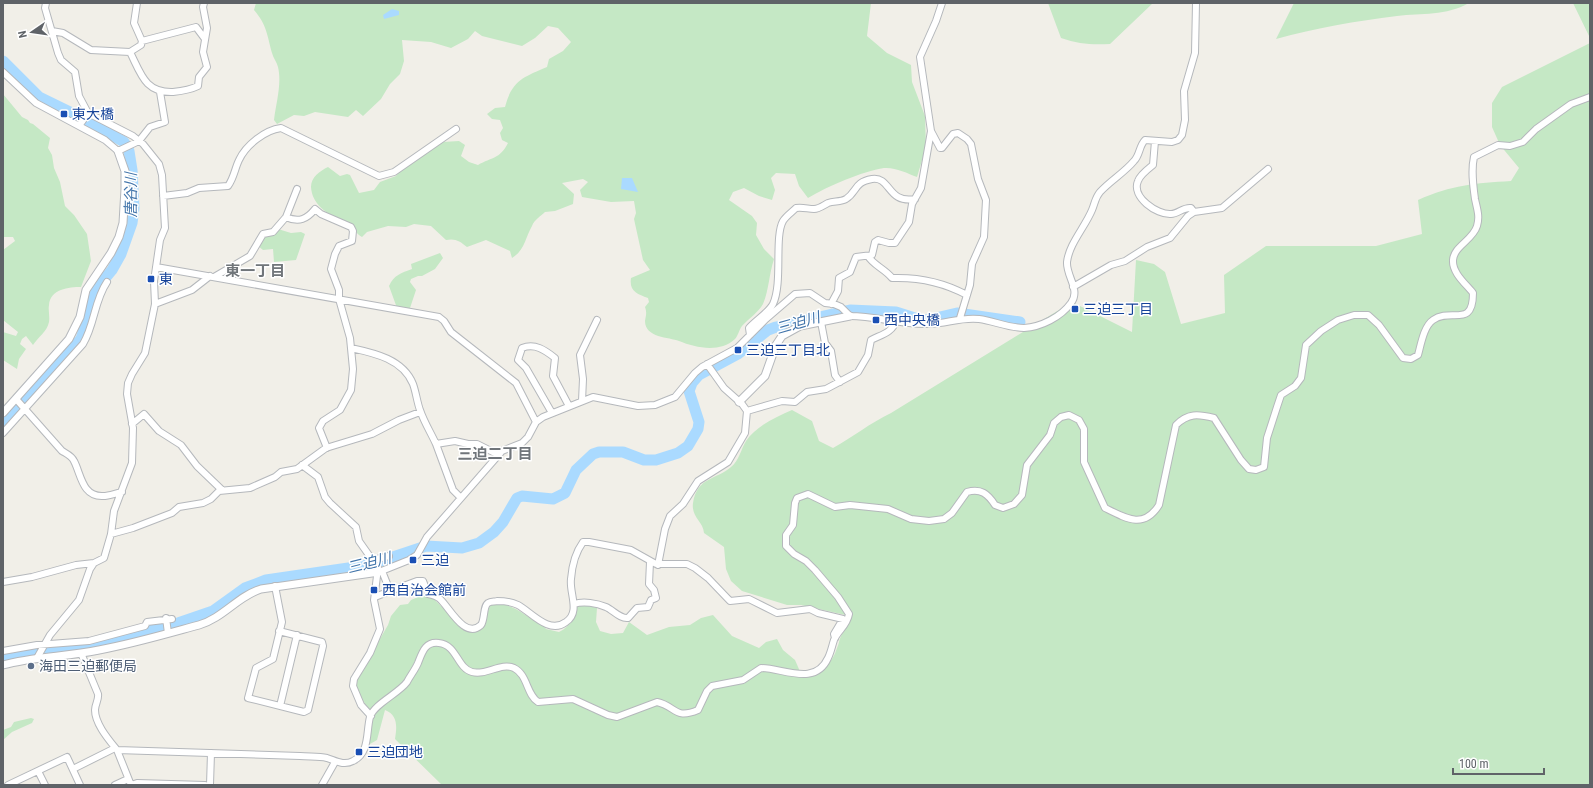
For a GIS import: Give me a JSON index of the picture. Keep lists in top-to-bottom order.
{
  "districts": ["東一丁目", "三迫二丁目"],
  "water": ["唐谷川", "三迫川"],
  "places": {
    "transit": [
      "東大橋",
      "東",
      "三迫三丁目",
      "西中央橋",
      "三迫三丁目北",
      "三迫",
      "西自治会館前",
      "三迫団地"
    ],
    "other": ["海田三迫郵便局"]
  },
  "scale_bar": "100 m",
  "north": "left"
}
